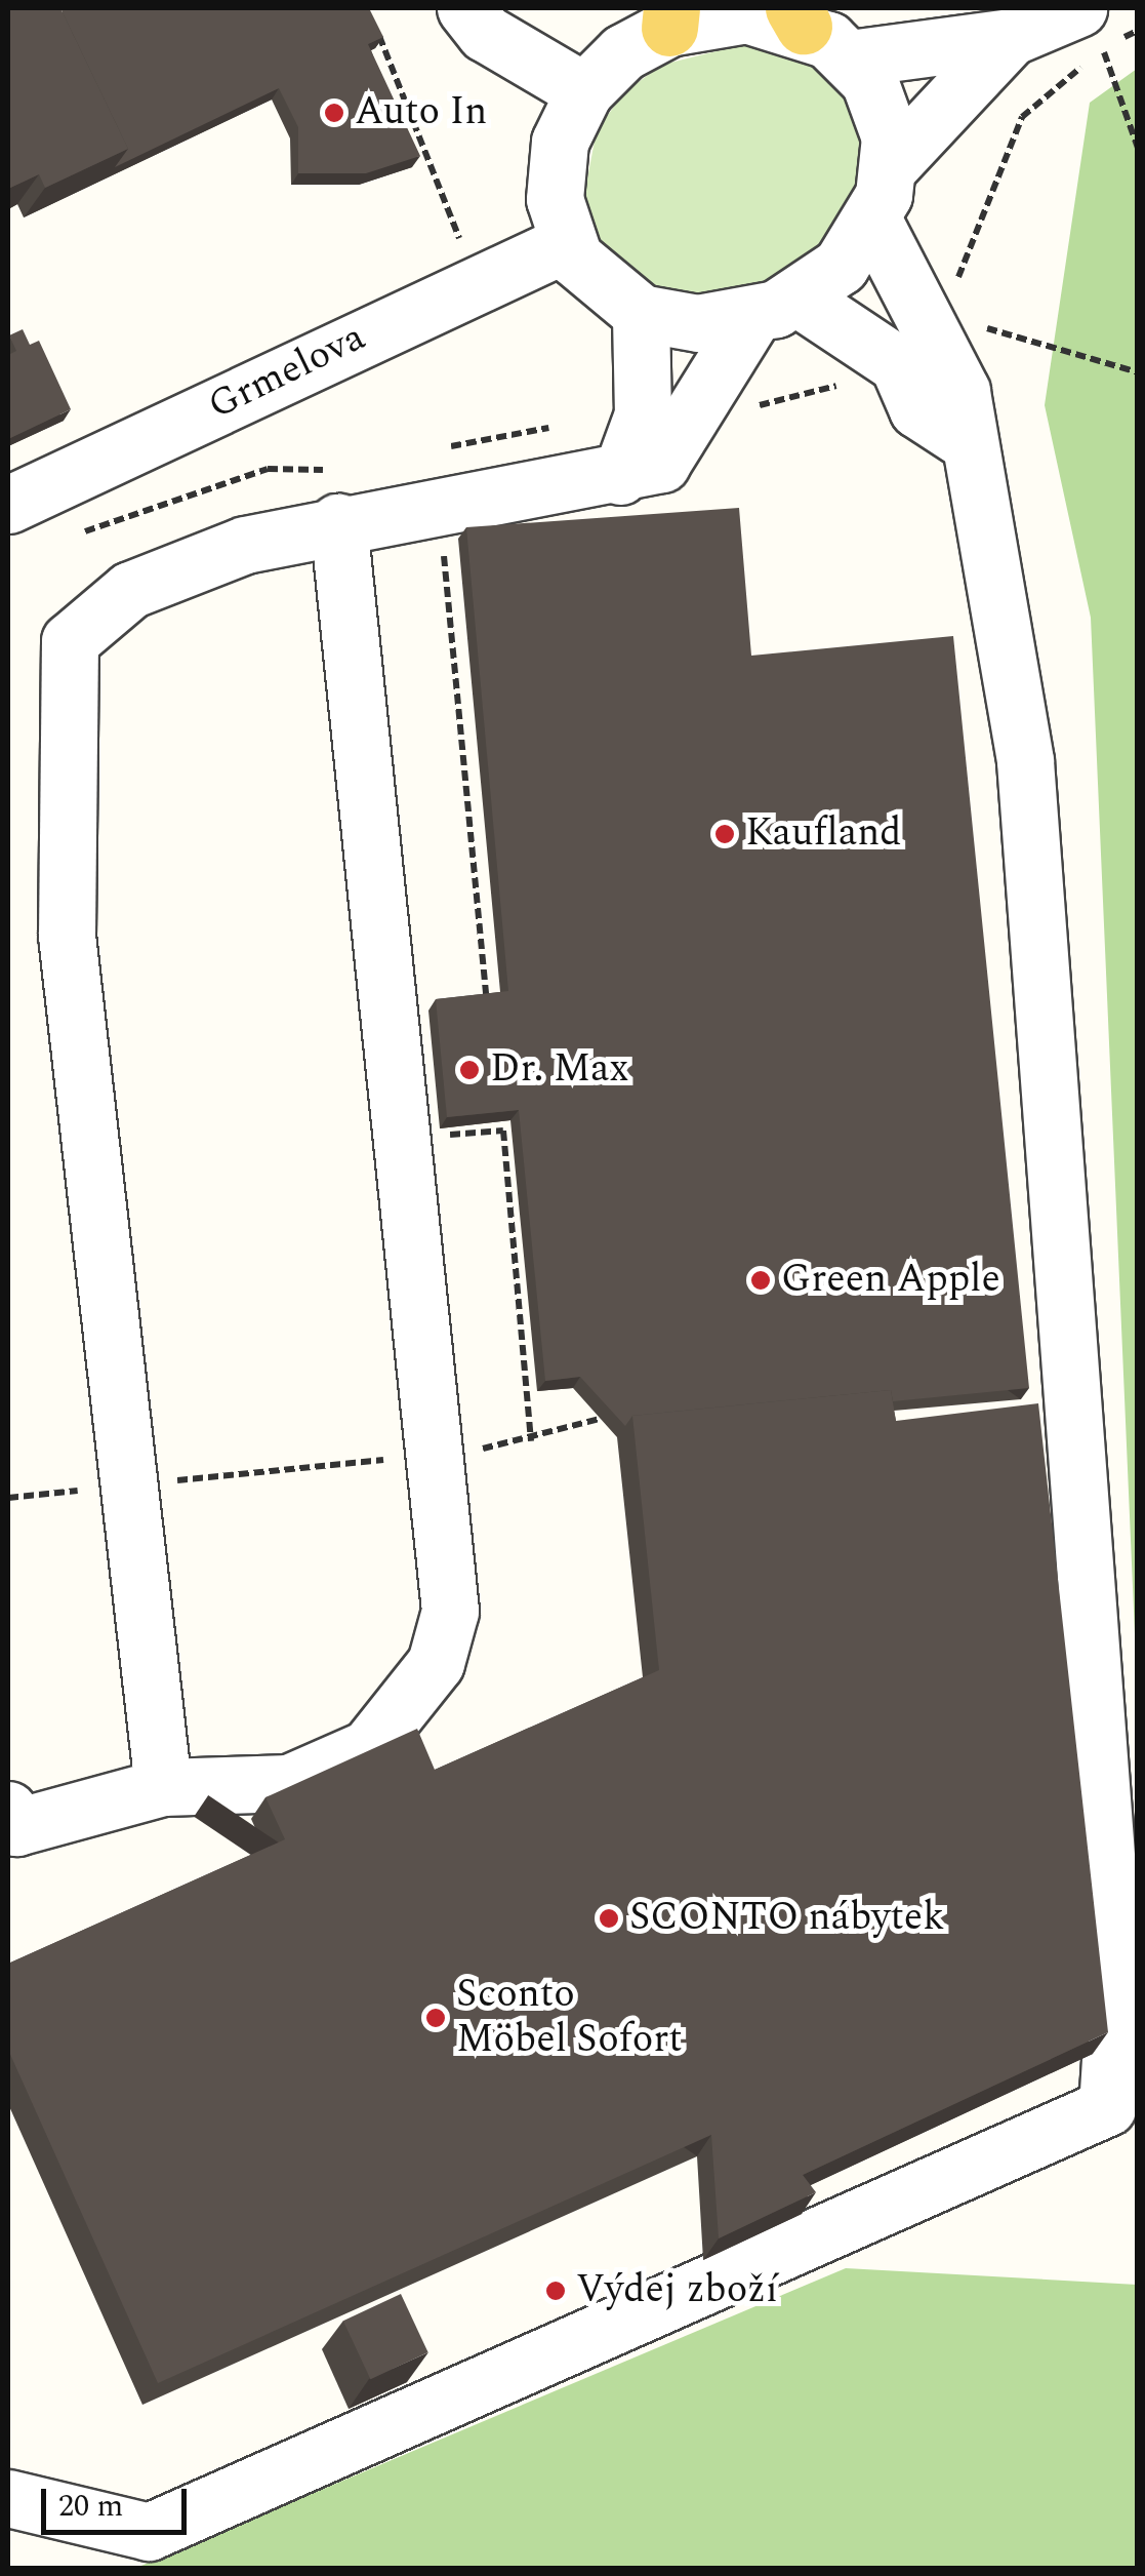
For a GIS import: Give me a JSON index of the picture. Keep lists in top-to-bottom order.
{
  "streets": {
    "street": ["Grmelova"]
  },
  "places": [
    "Auto In",
    "Kaufland",
    "Dr. Max",
    "Green Apple",
    "SCONTO nábytek",
    "Sconto Möbel Sofort",
    "Výdej zboží"
  ],
  "scale_bar": "20 m"
}
